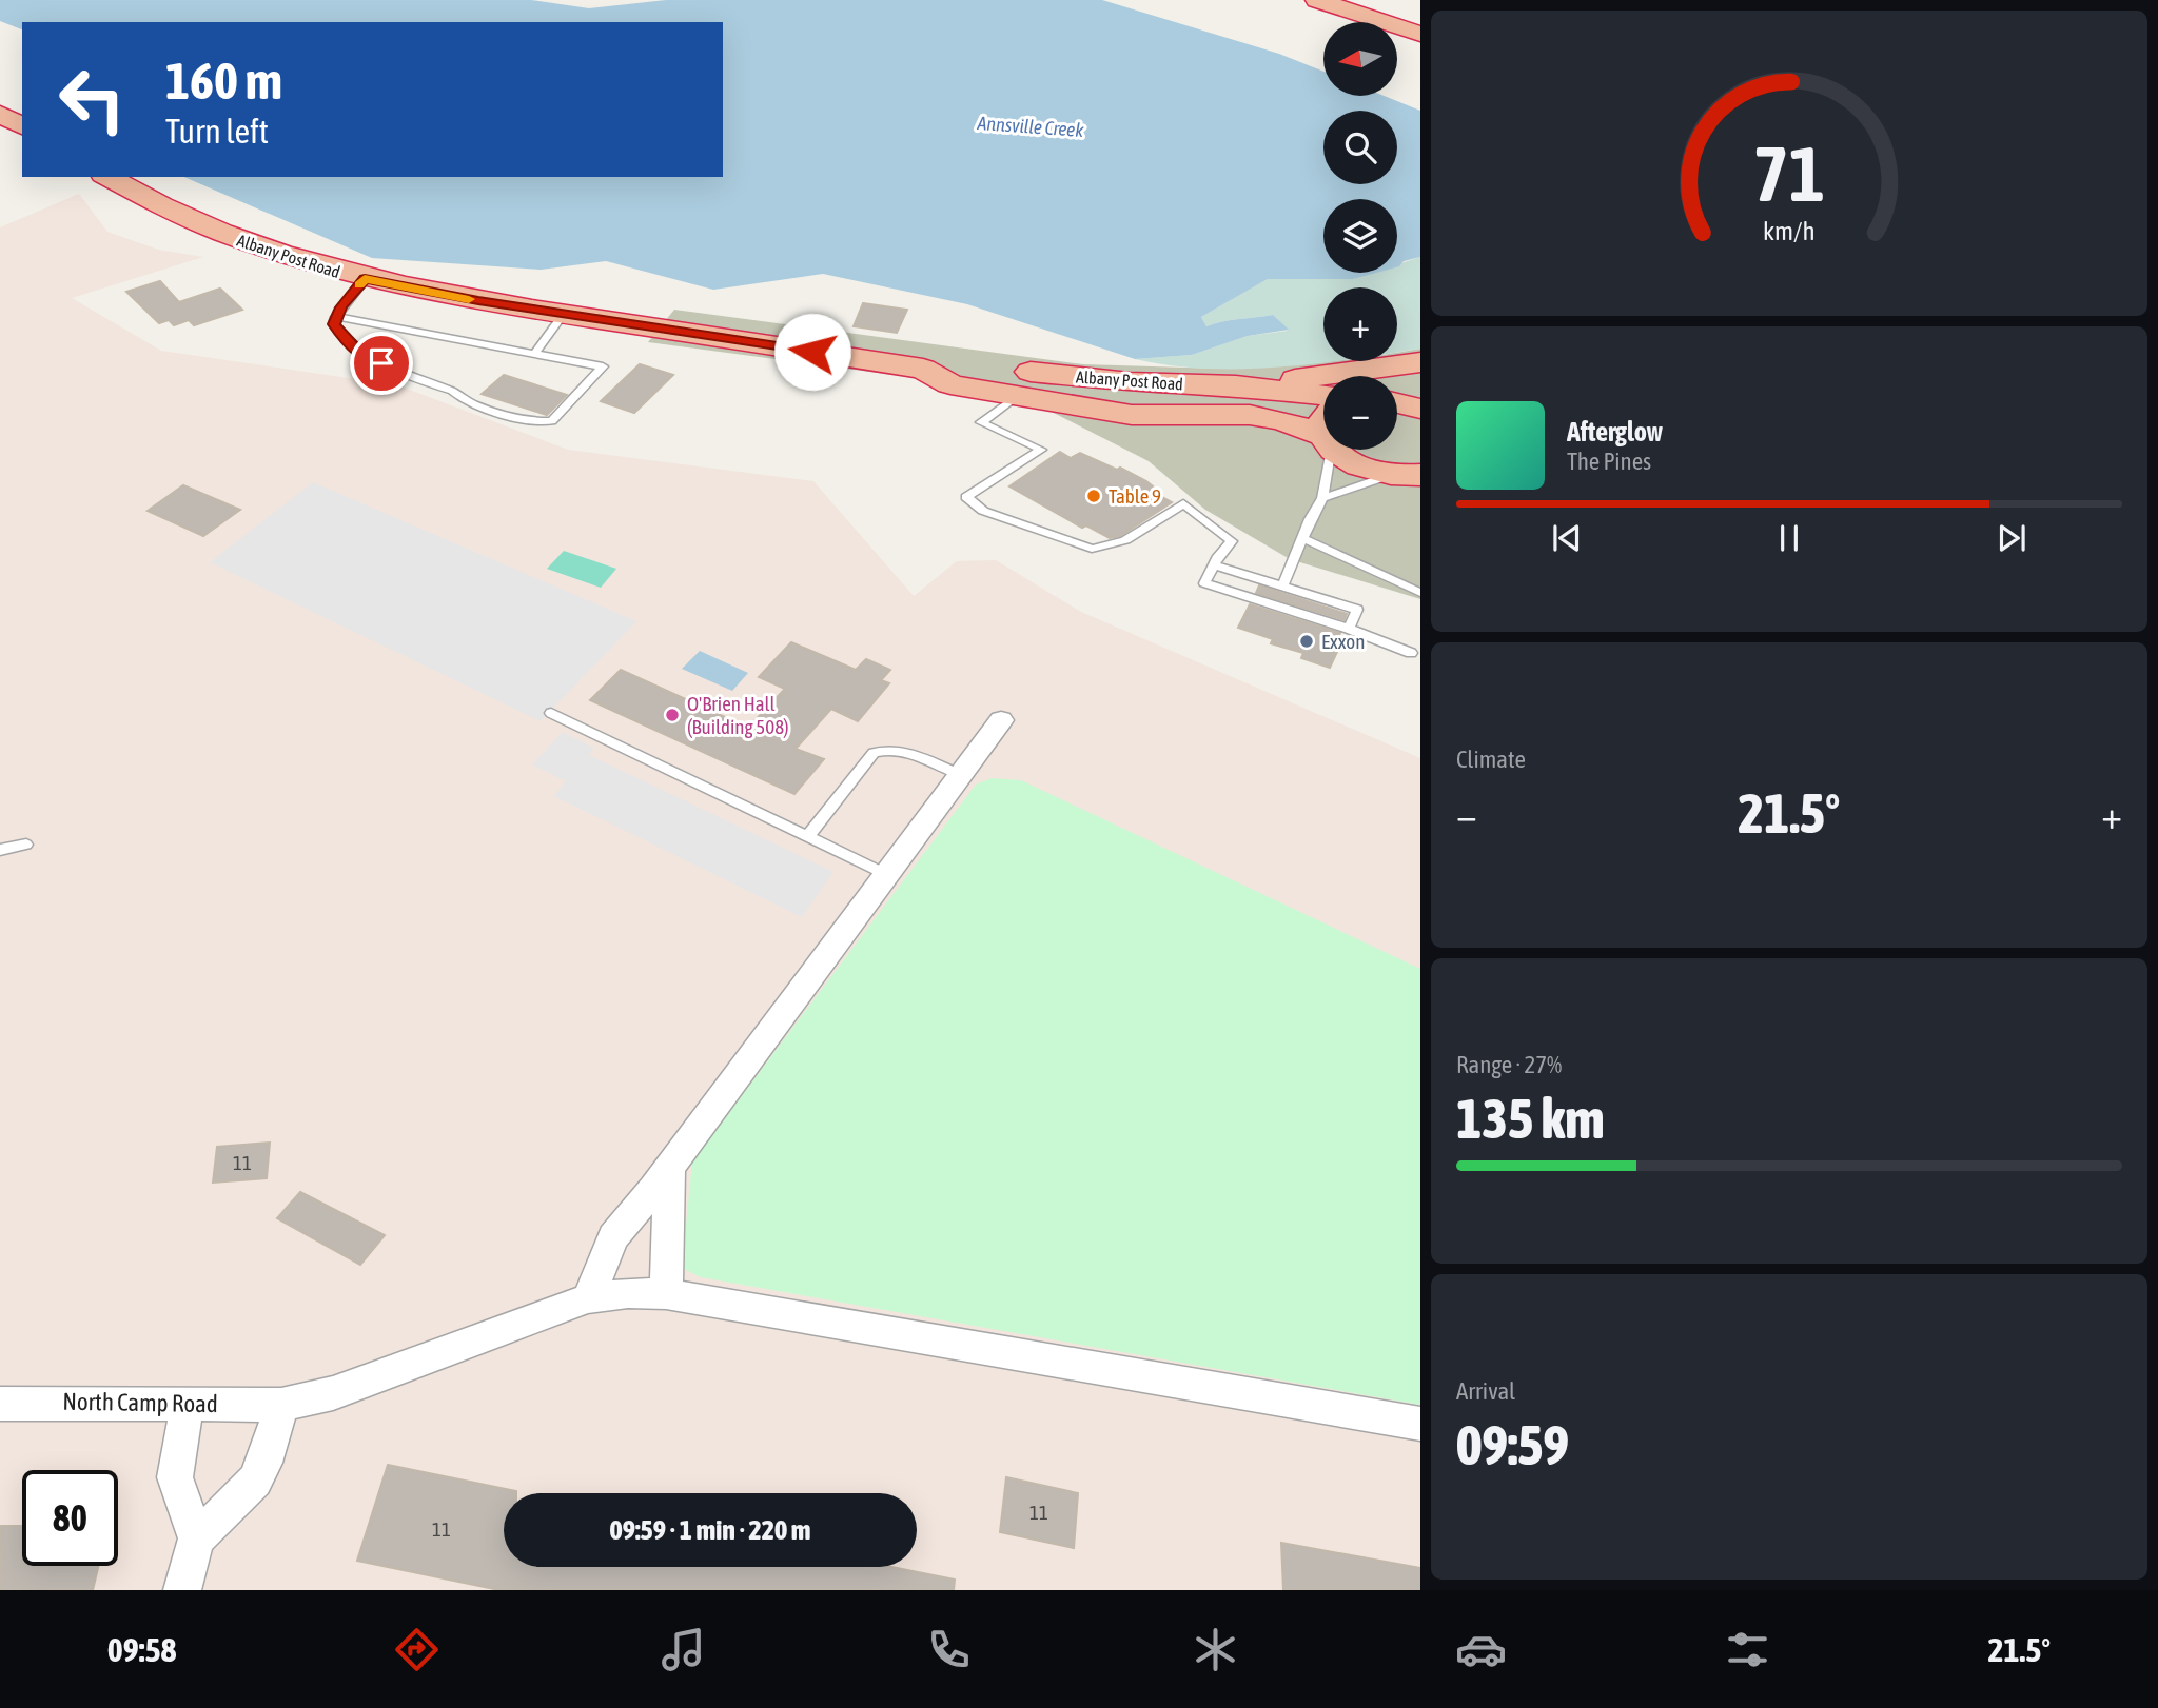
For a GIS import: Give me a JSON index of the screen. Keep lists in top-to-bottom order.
{
  "streets": {
    "highway": ["Albany Post Road"],
    "street": ["North Camp Road"]
  },
  "water": ["Annsville Creek"],
  "places": ["Table 9", "Exxon", "O'Brien Hall (Building 508)"],
  "house_numbers": ["11", "11", "11"],
  "north": "left",
  "page": {
    "map_buttons": ["+", "−"],
    "turn": ["160 m", "Turn left"],
    "song": ["Afterglow", "The Pines"],
    "tile": [
      "Climate",
      ["Range · 27%", "135 km"],
      ["Arrival", "09:59"]
    ],
    "heat": ["−", "21.5°", "+"],
    "limit": "80",
    "trip": "09:59 · 1 min · 220 m",
    "tabs": ["09:58", "21.5°"],
    "gauge": ["71", "km/h"]
  }
}
